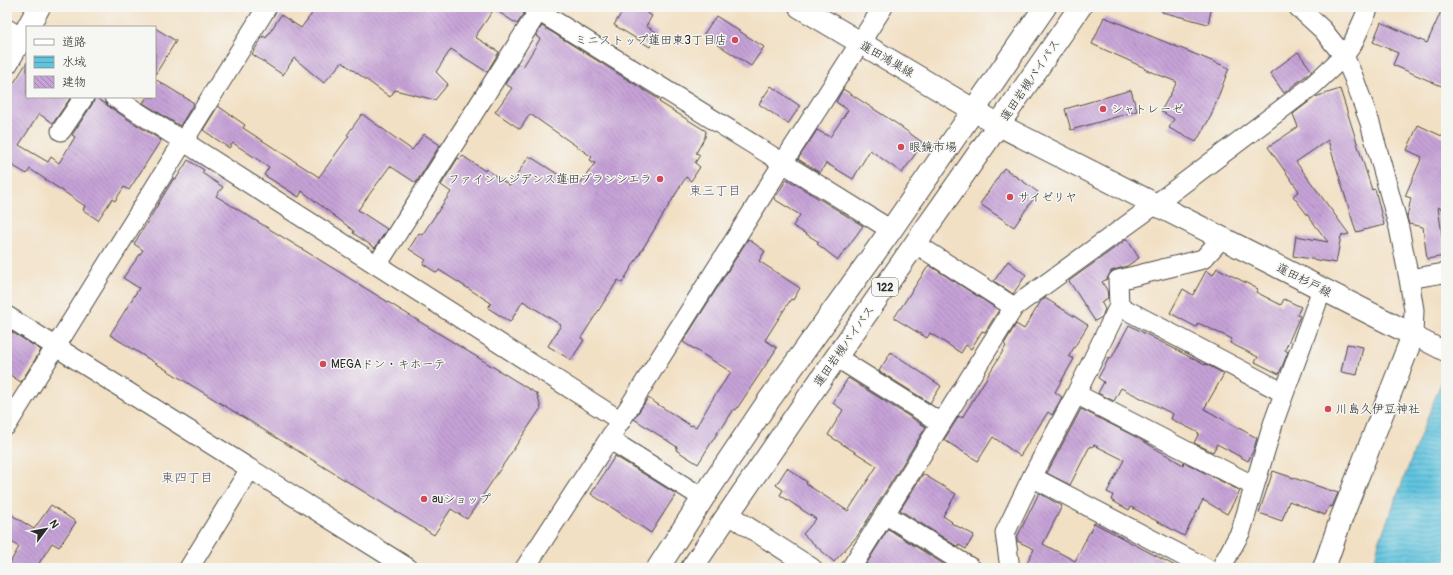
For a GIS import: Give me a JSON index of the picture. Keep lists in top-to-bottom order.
{
  "streets": {
    "main road": [
      "蓮田鴻巣線",
      "蓮田岩槻バイパス",
      "蓮田杉戸線",
      "122"
    ]
  },
  "crossings": [
    ["蓮田鴻巣線", "蓮田杉戸線"],
    ["蓮田鴻巣線", "122"],
    ["蓮田岩槻バイパス", "蓮田杉戸線"],
    ["蓮田杉戸線", "122"]
  ],
  "districts": ["東三丁目", "東四丁目"],
  "places": [
    "ミニストップ蓮田東3丁目店",
    "シャトレーゼ",
    "眼鏡市場",
    "ファインレジデンス蓮田ブランシエラ",
    "サイゼリヤ",
    "MEGAドン・キホーテ",
    "川島久伊豆神社",
    "auショップ"
  ],
  "legend": ["道路", "水域", "建物"],
  "north": "top right"
}
